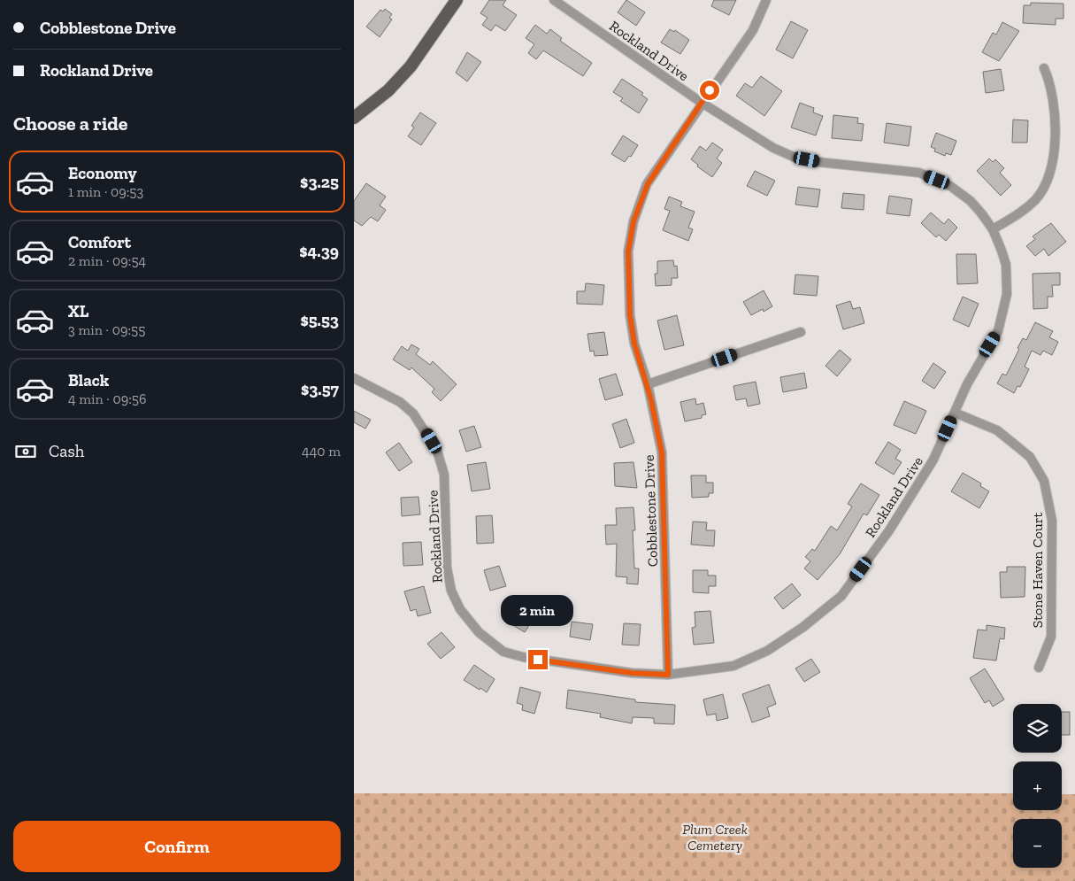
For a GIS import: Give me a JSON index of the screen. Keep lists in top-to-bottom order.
{
  "streets": {
    "street": ["Rockland Drive", "Cobblestone Drive", "Stone Haven Court"]
  },
  "crossings": [
    ["Rockland Drive", "Cobblestone Drive"],
    ["Rockland Drive", "Stone Haven Court"]
  ],
  "parks": ["Plum Creek Cemetery"],
  "page": {
    "banner": ["Cobblestone Drive", "Rockland Drive"],
    "heading": "Choose a ride",
    "list": [
      {
        "name": "Economy",
        "note": "1 min · 09:53",
        "value": "$3.25"
      },
      {
        "name": "Comfort",
        "note": "2 min · 09:54",
        "value": "$4.39"
      },
      {
        "name": "XL",
        "note": "3 min · 09:55",
        "value": "$5.53"
      },
      {
        "name": "Black",
        "note": "4 min · 09:56",
        "value": "$3.57"
      }
    ],
    "pay": ["Cash", "440 m"],
    "bubble": "2 min",
    "map_buttons": ["+", "−"],
    "buttons": "Confirm"
  }
}
